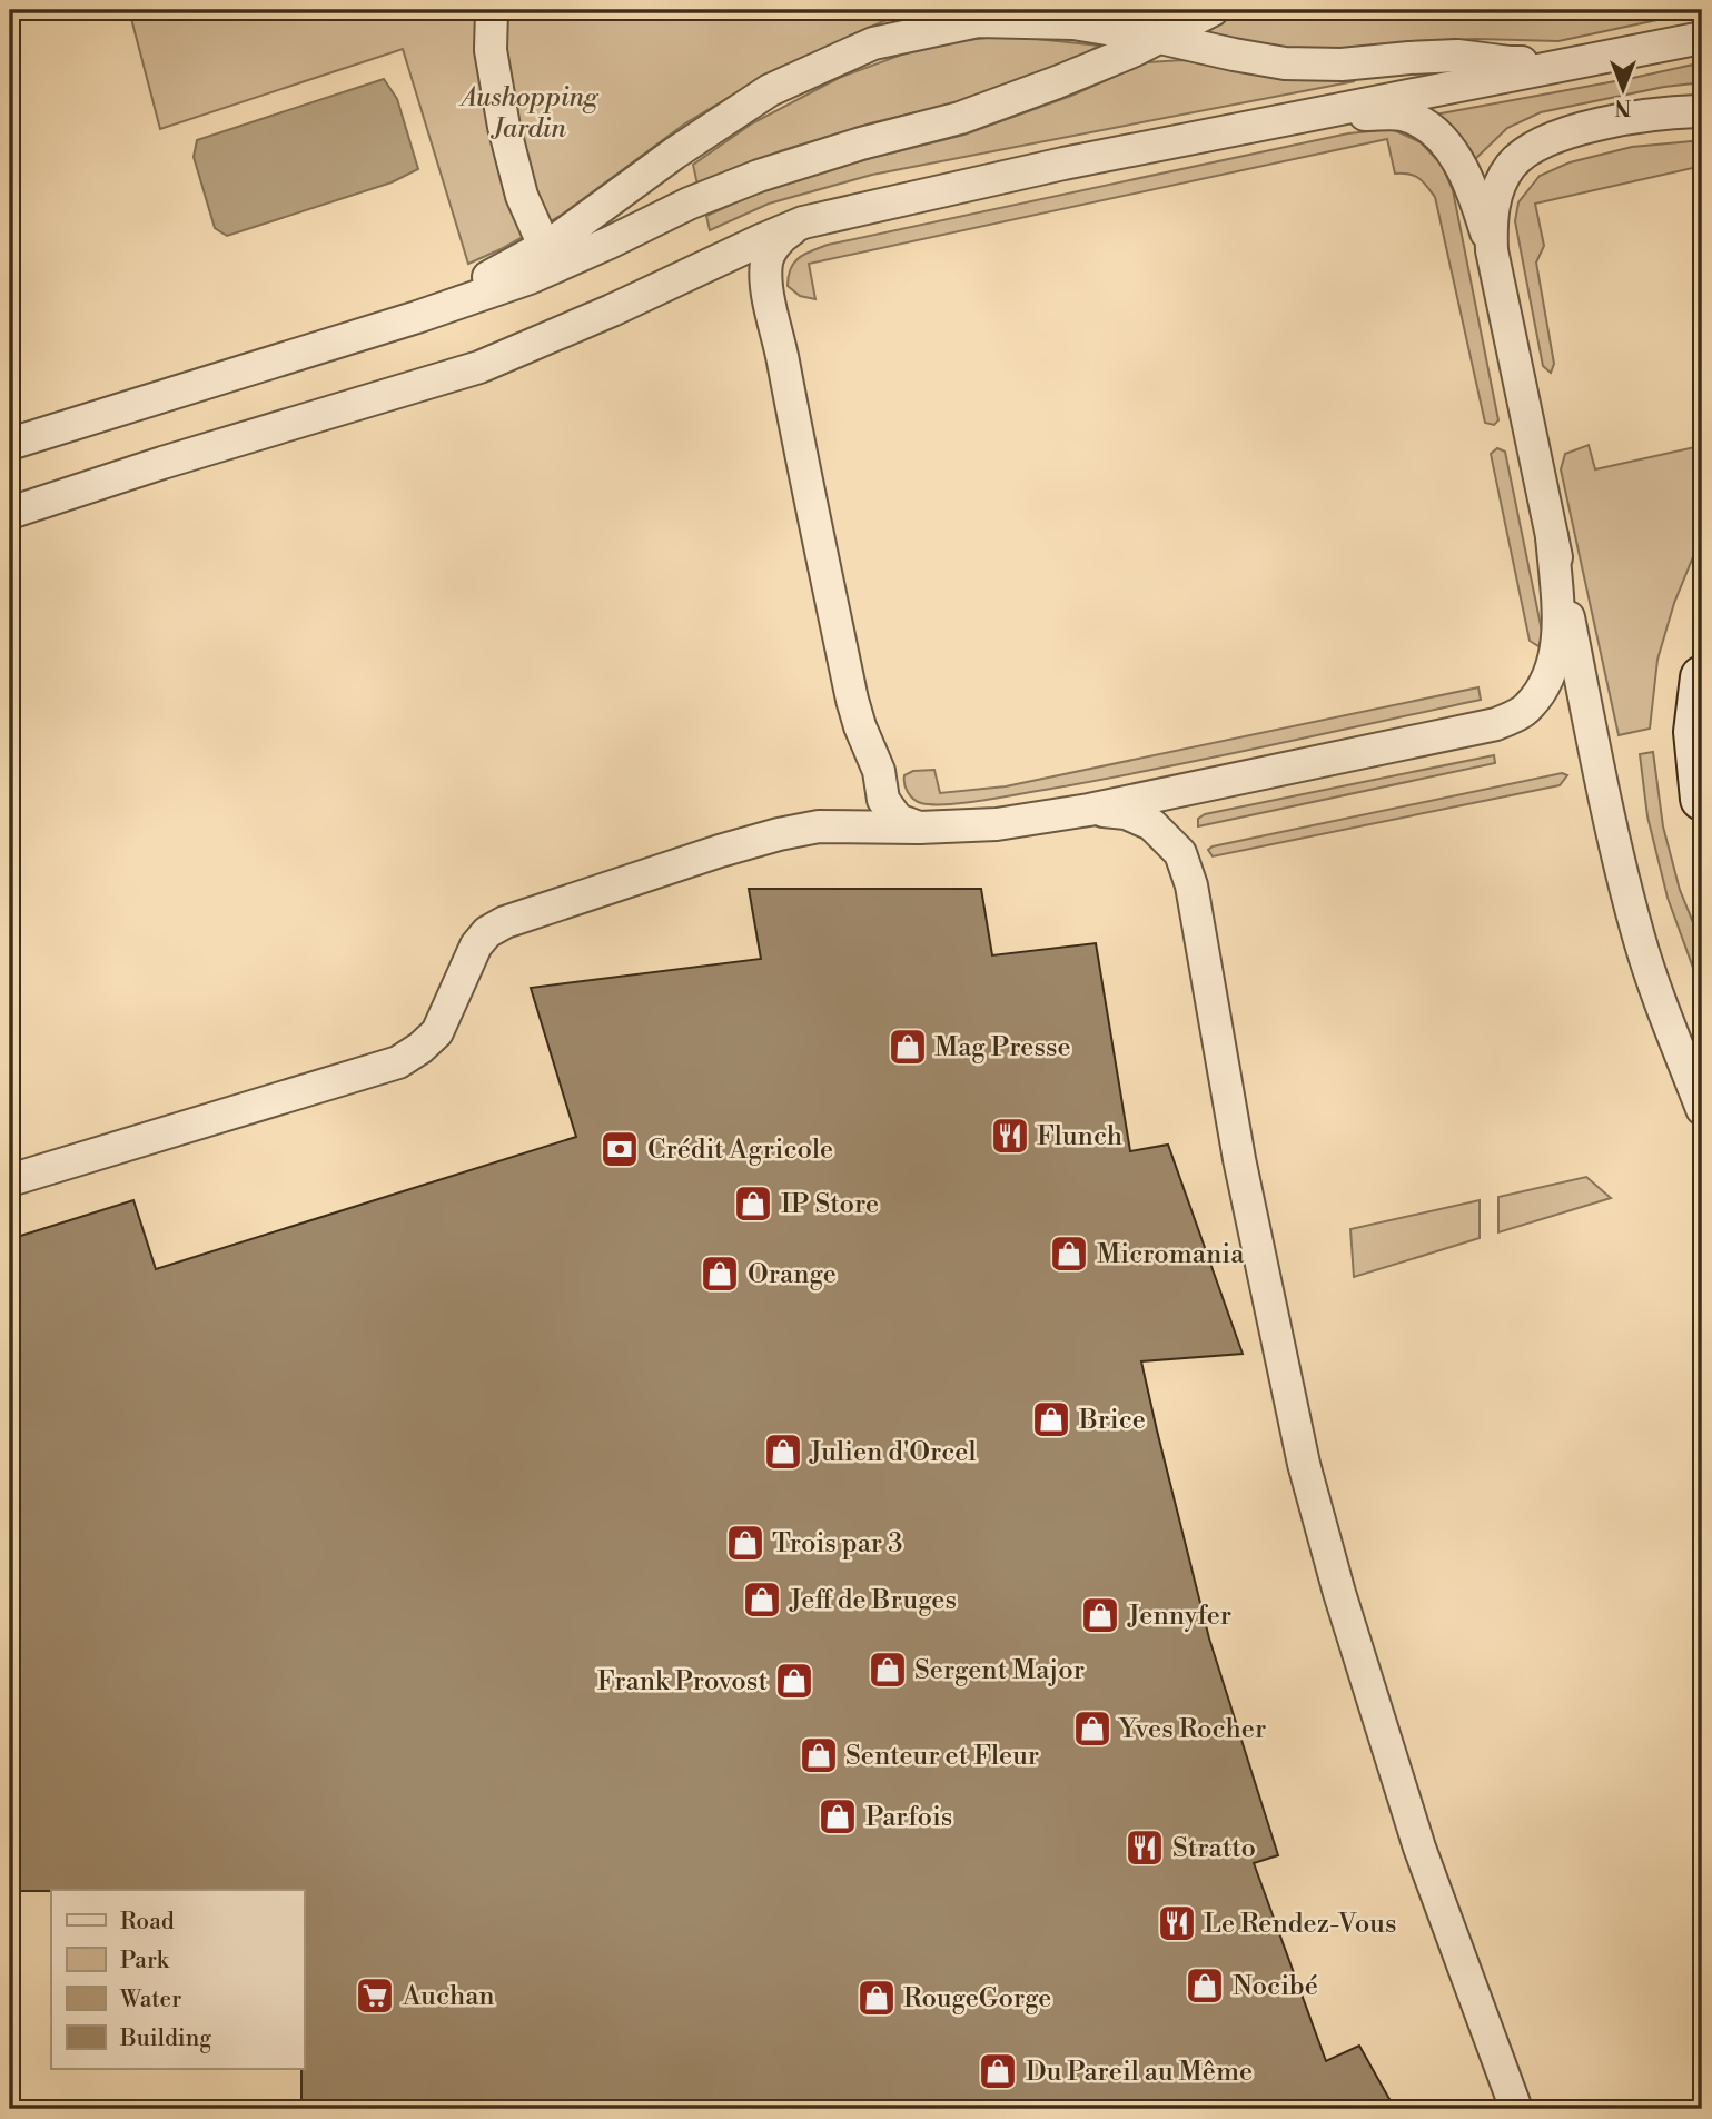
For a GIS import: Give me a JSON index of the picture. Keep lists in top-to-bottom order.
{
  "parks": ["Aushopping Jardin"],
  "places": {
    "shop": [
      "Mag Presse",
      "IP Store",
      "Micromania",
      "Orange",
      "Brice",
      "Julien d'Orcel",
      "Trois par 3",
      "Jeff de Bruges",
      "Jennyfer",
      "Sergent Major",
      "Frank Provost",
      "Yves Rocher",
      "Senteur et Fleur",
      "Parfois",
      "Nocibé",
      "RougeGorge",
      "Du Pareil au Même"
    ],
    "restaurant": ["Flunch", "Stratto", "Le Rendez-Vous"],
    "bank": ["Crédit Agricole"],
    "supermarket": ["Auchan"]
  },
  "legend": [
    "Road",
    "Park",
    "Water",
    "Building"
  ],
  "north": "bottom"
}
